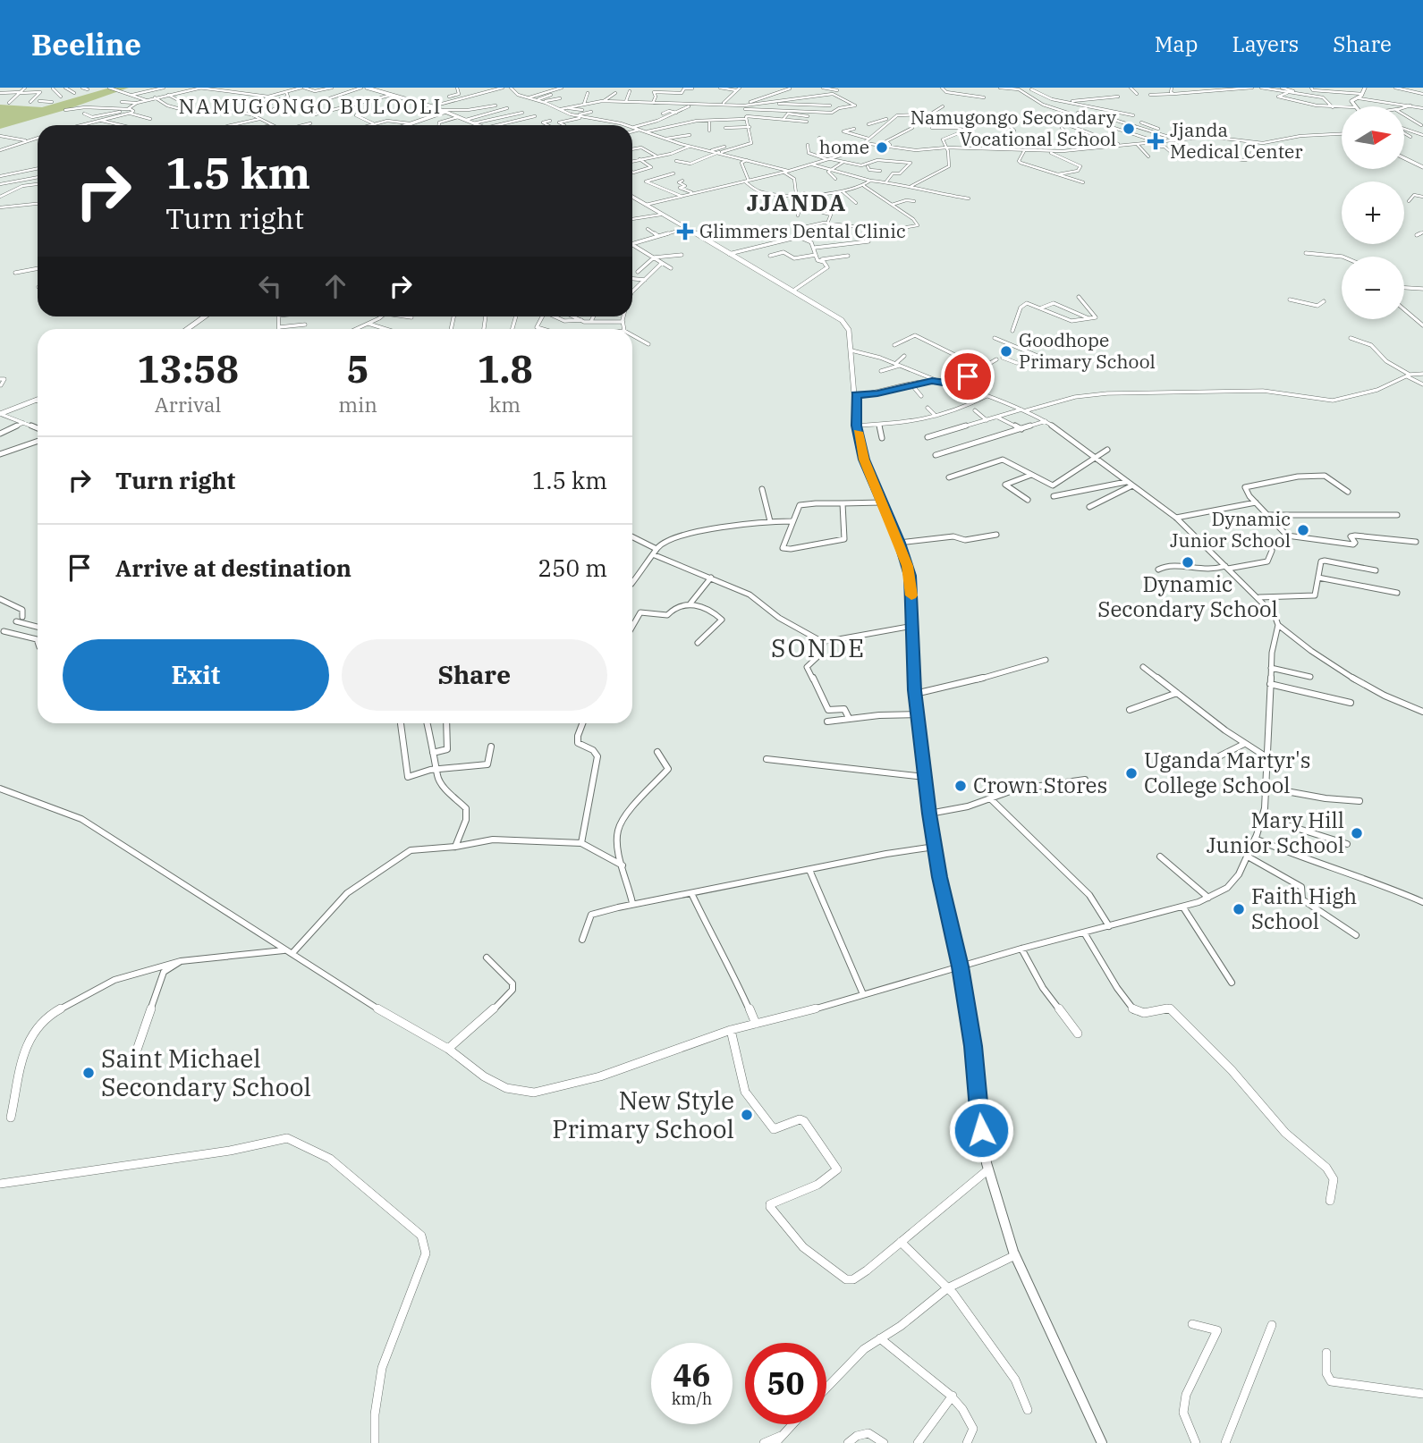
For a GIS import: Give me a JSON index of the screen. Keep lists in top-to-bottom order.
{
  "districts": ["NAMUGONGO BULOOLI", "JJANDA", "SONDE"],
  "places": {
    "other": [
      "Namugongo Secondary Vocational School",
      "home",
      "Goodhope Primary School",
      "Dynamic Junior School",
      "Dynamic Secondary School",
      "Uganda Martyr's College School",
      "Crown Stores",
      "Mary Hill Junior School",
      "Faith High School",
      "Saint Michael Secondary School",
      "New Style Primary School"
    ],
    "health": ["Jjanda Medical Center", "Glimmers Dental Clinic"]
  },
  "north": "right",
  "page": {
    "header": "Beeline",
    "nav": ["Map", "Layers", "Share"],
    "map_buttons": ["+", "−"],
    "turn": ["1.5 km", "Turn right"],
    "eta": [
      "13:58",
      "Arrival",
      "5",
      "min",
      "1.8",
      "km"
    ],
    "list": [
      {
        "name": "Turn right",
        "value": "1.5 km"
      },
      {
        "name": "Arrive at destination",
        "value": "250 m"
      }
    ],
    "buttons": ["Exit", "Share"],
    "speed": "46 km/h",
    "limit": "50"
  }
}
